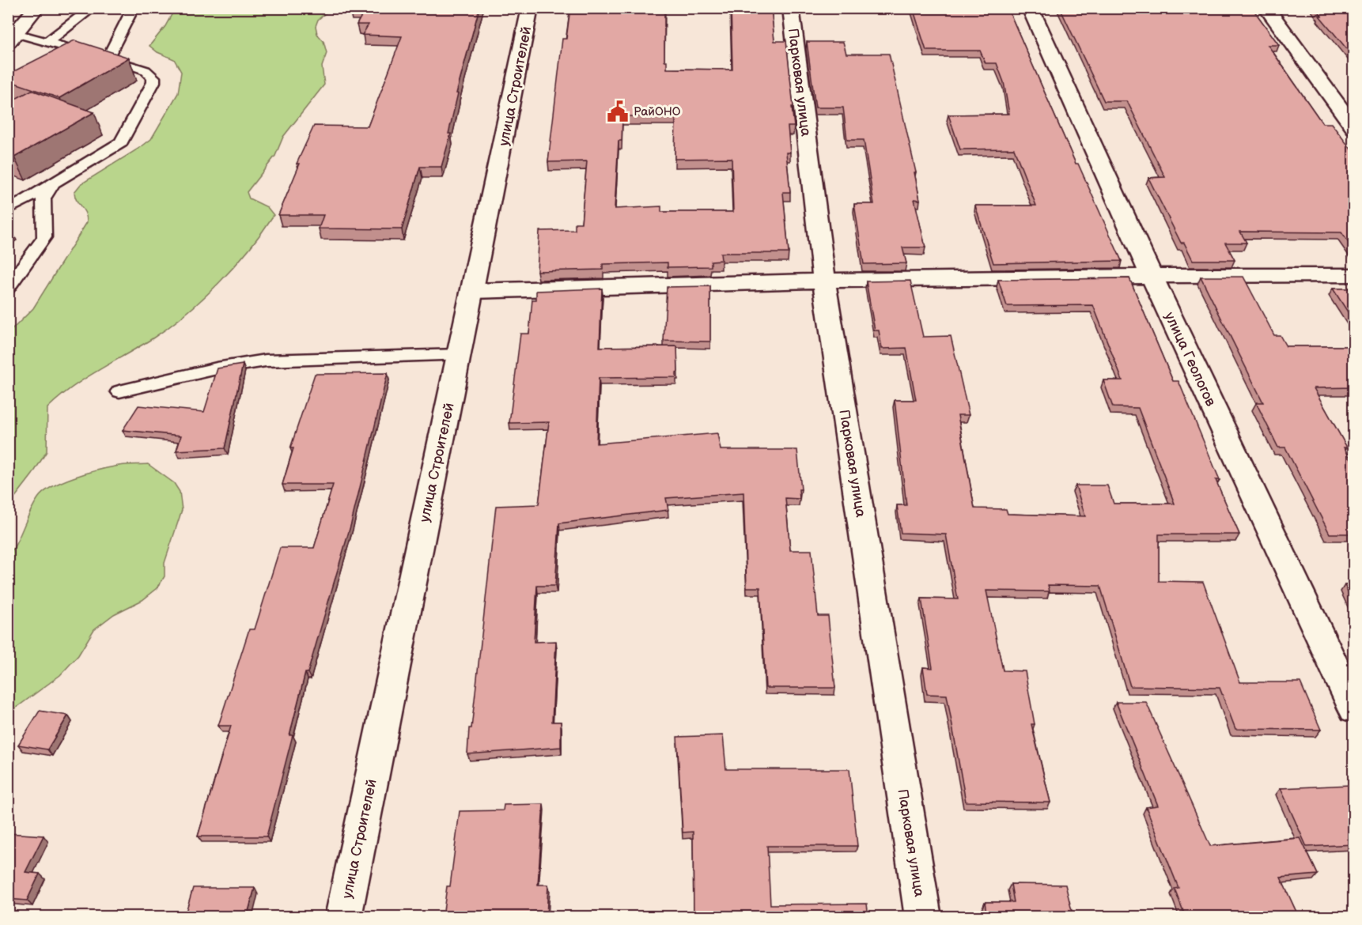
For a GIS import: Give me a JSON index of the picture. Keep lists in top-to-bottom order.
{
  "streets": {
    "street": ["Парковая улица", "улица Строителей", "улица Геологов"]
  },
  "places": {
    "public building": ["РайОНО"]
  }
}
